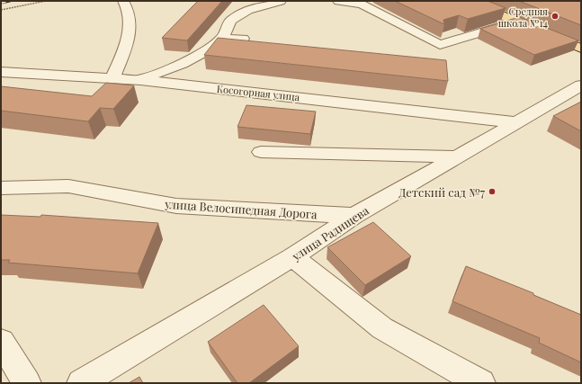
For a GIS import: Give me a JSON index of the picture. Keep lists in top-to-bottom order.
{
  "streets": {
    "street": ["Косогорная улица", "улица Велосипедная Дорога", "улица Радищева"]
  },
  "crossings": [
    ["Косогорная улица", "улица Радищева"],
    ["улица Велосипедная Дорога", "улица Радищева"]
  ],
  "places": ["Средняя школа №14", "Детский сад №7"]
}
